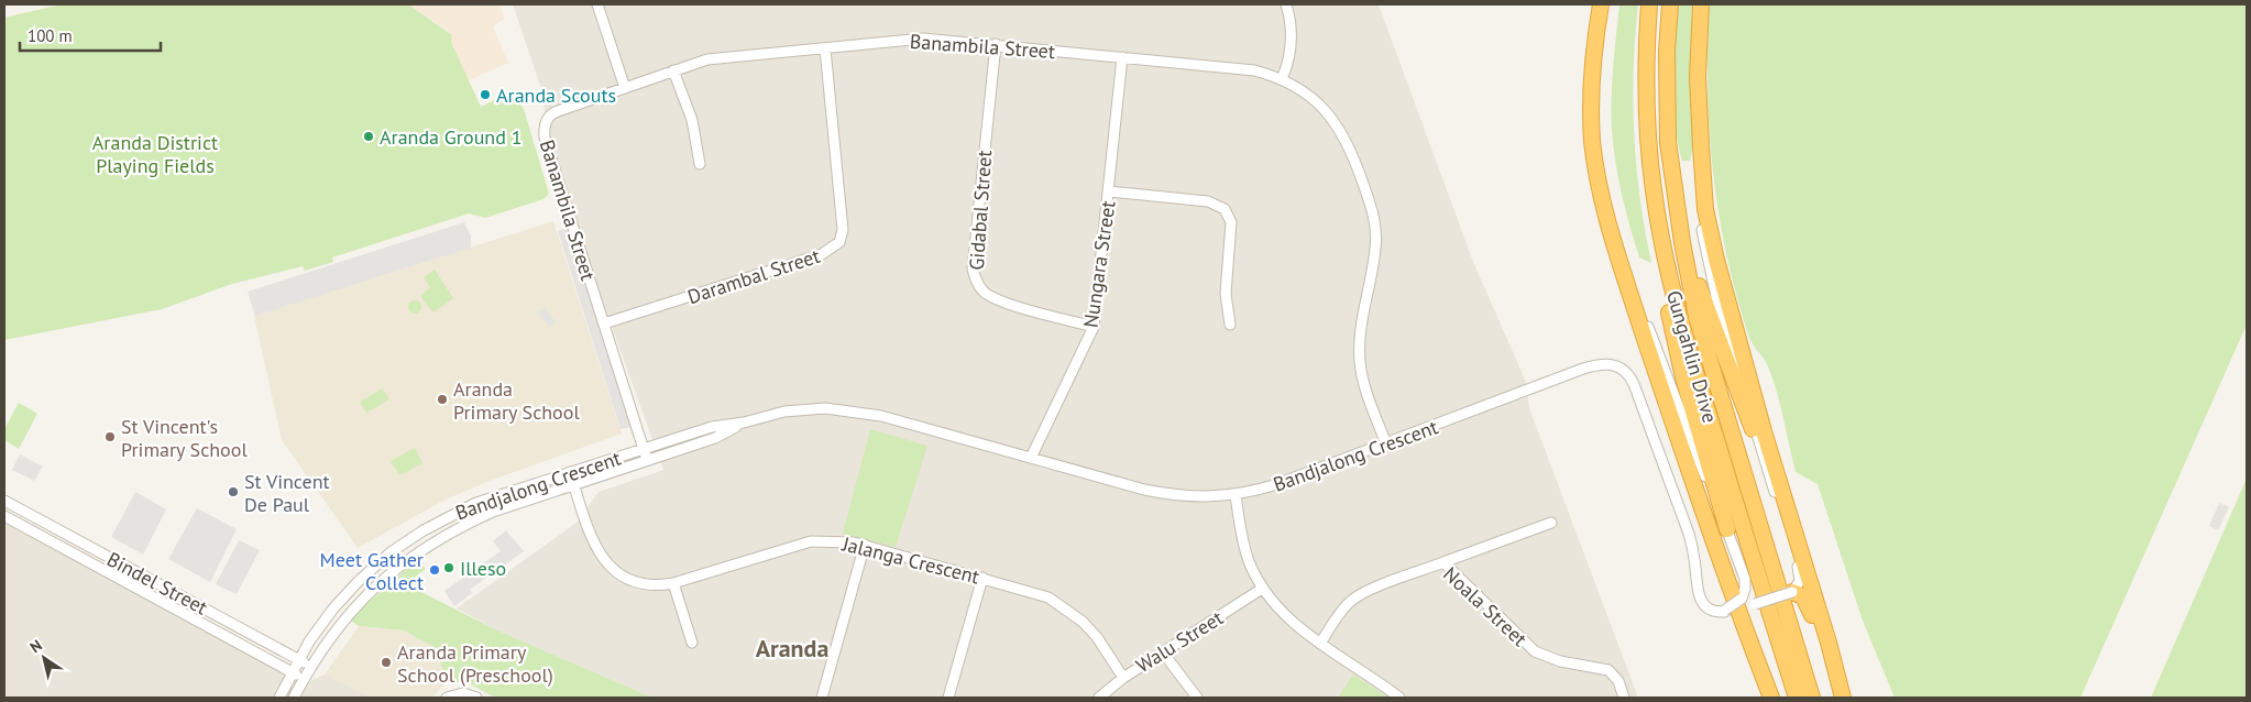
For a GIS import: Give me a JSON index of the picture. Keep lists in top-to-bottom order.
{
  "streets": {
    "highway": ["Gungahlin Drive"],
    "street": [
      "Banambila Street",
      "Gidabal Street",
      "Nungara Street",
      "Darambal Street",
      "Bandjalong Crescent",
      "Jalanga Crescent",
      "Bindel Street",
      "Noala Street",
      "Walu Street"
    ]
  },
  "crossings": [
    ["Banambila Street", "Gidabal Street"],
    ["Banambila Street", "Nungara Street"],
    ["Banambila Street", "Darambal Street"],
    ["Banambila Street", "Bandjalong Crescent"],
    ["Gidabal Street", "Nungara Street"],
    ["Nungara Street", "Bandjalong Crescent"],
    ["Bandjalong Crescent", "Jalanga Crescent"],
    ["Bandjalong Crescent", "Bindel Street"],
    ["Jalanga Crescent", "Walu Street"]
  ],
  "districts": ["Aranda"],
  "parks": ["Aranda District Playing Fields"],
  "places": [
    "Aranda Scouts",
    "Aranda Ground 1",
    "Aranda Primary School",
    "St Vincent's Primary School",
    "St Vincent De Paul",
    "Illeso",
    "Meet Gather Collect",
    "Aranda Primary School (Preschool)"
  ],
  "scale_bar": "100 m",
  "north": "top left"
}
